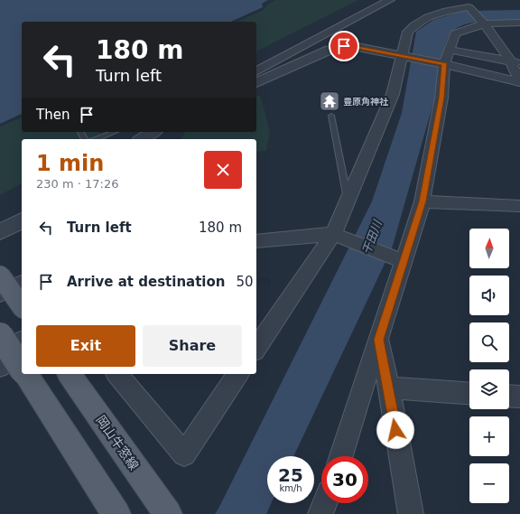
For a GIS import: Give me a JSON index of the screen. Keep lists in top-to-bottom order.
{
  "streets": {
    "main road": ["岡山牛窓線"]
  },
  "water": ["干田川"],
  "places": {
    "temple": ["豊原角神社"]
  },
  "north": "top",
  "page": {
    "turn": ["180 m", "Turn left"],
    "then": "Then",
    "heading": ["1 min", "230 m · 17:26"],
    "list": [
      {
        "name": "Turn left",
        "value": "180 m"
      },
      {
        "name": "Arrive at destination",
        "value": "50 m"
      }
    ],
    "map_buttons": ["+", "−"],
    "buttons": ["Exit", "Share"],
    "speed": "25 km/h",
    "limit": "30"
  }
}
